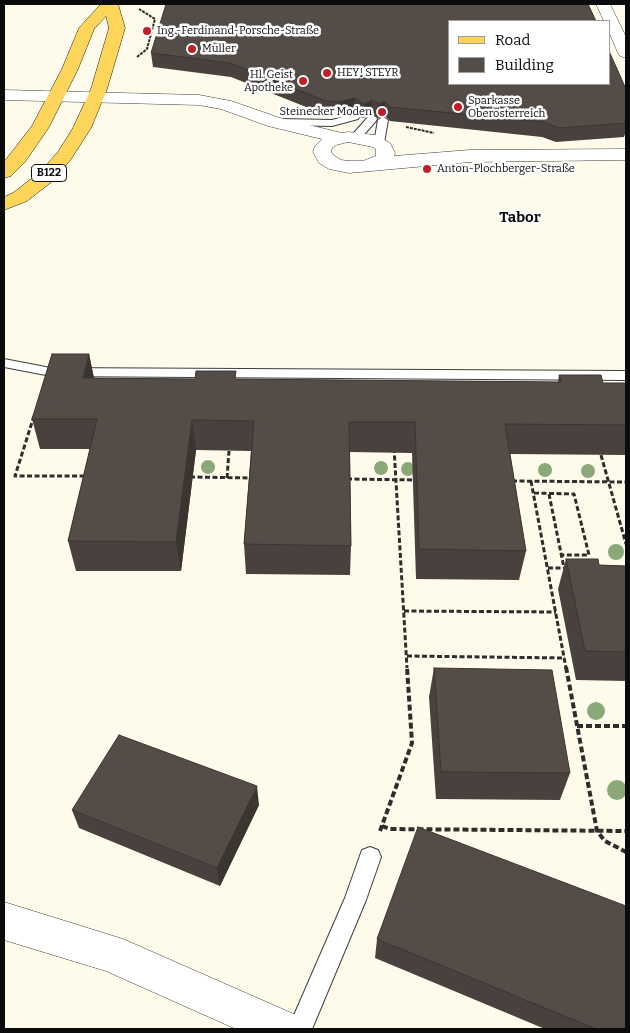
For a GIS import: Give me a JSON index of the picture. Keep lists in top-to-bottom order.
{
  "streets": {
    "main road": ["B122"]
  },
  "districts": ["Tabor"],
  "places": [
    "Ing.-Ferdinand-Porsche-Straße",
    "Müller",
    "HEY! STEYR",
    "Hl. Geist Apotheke",
    "Sparkasse Oberösterreich",
    "Steinecker Moden",
    "Anton-Plochberger-Straße"
  ],
  "legend": ["Road", "Building"]
}
